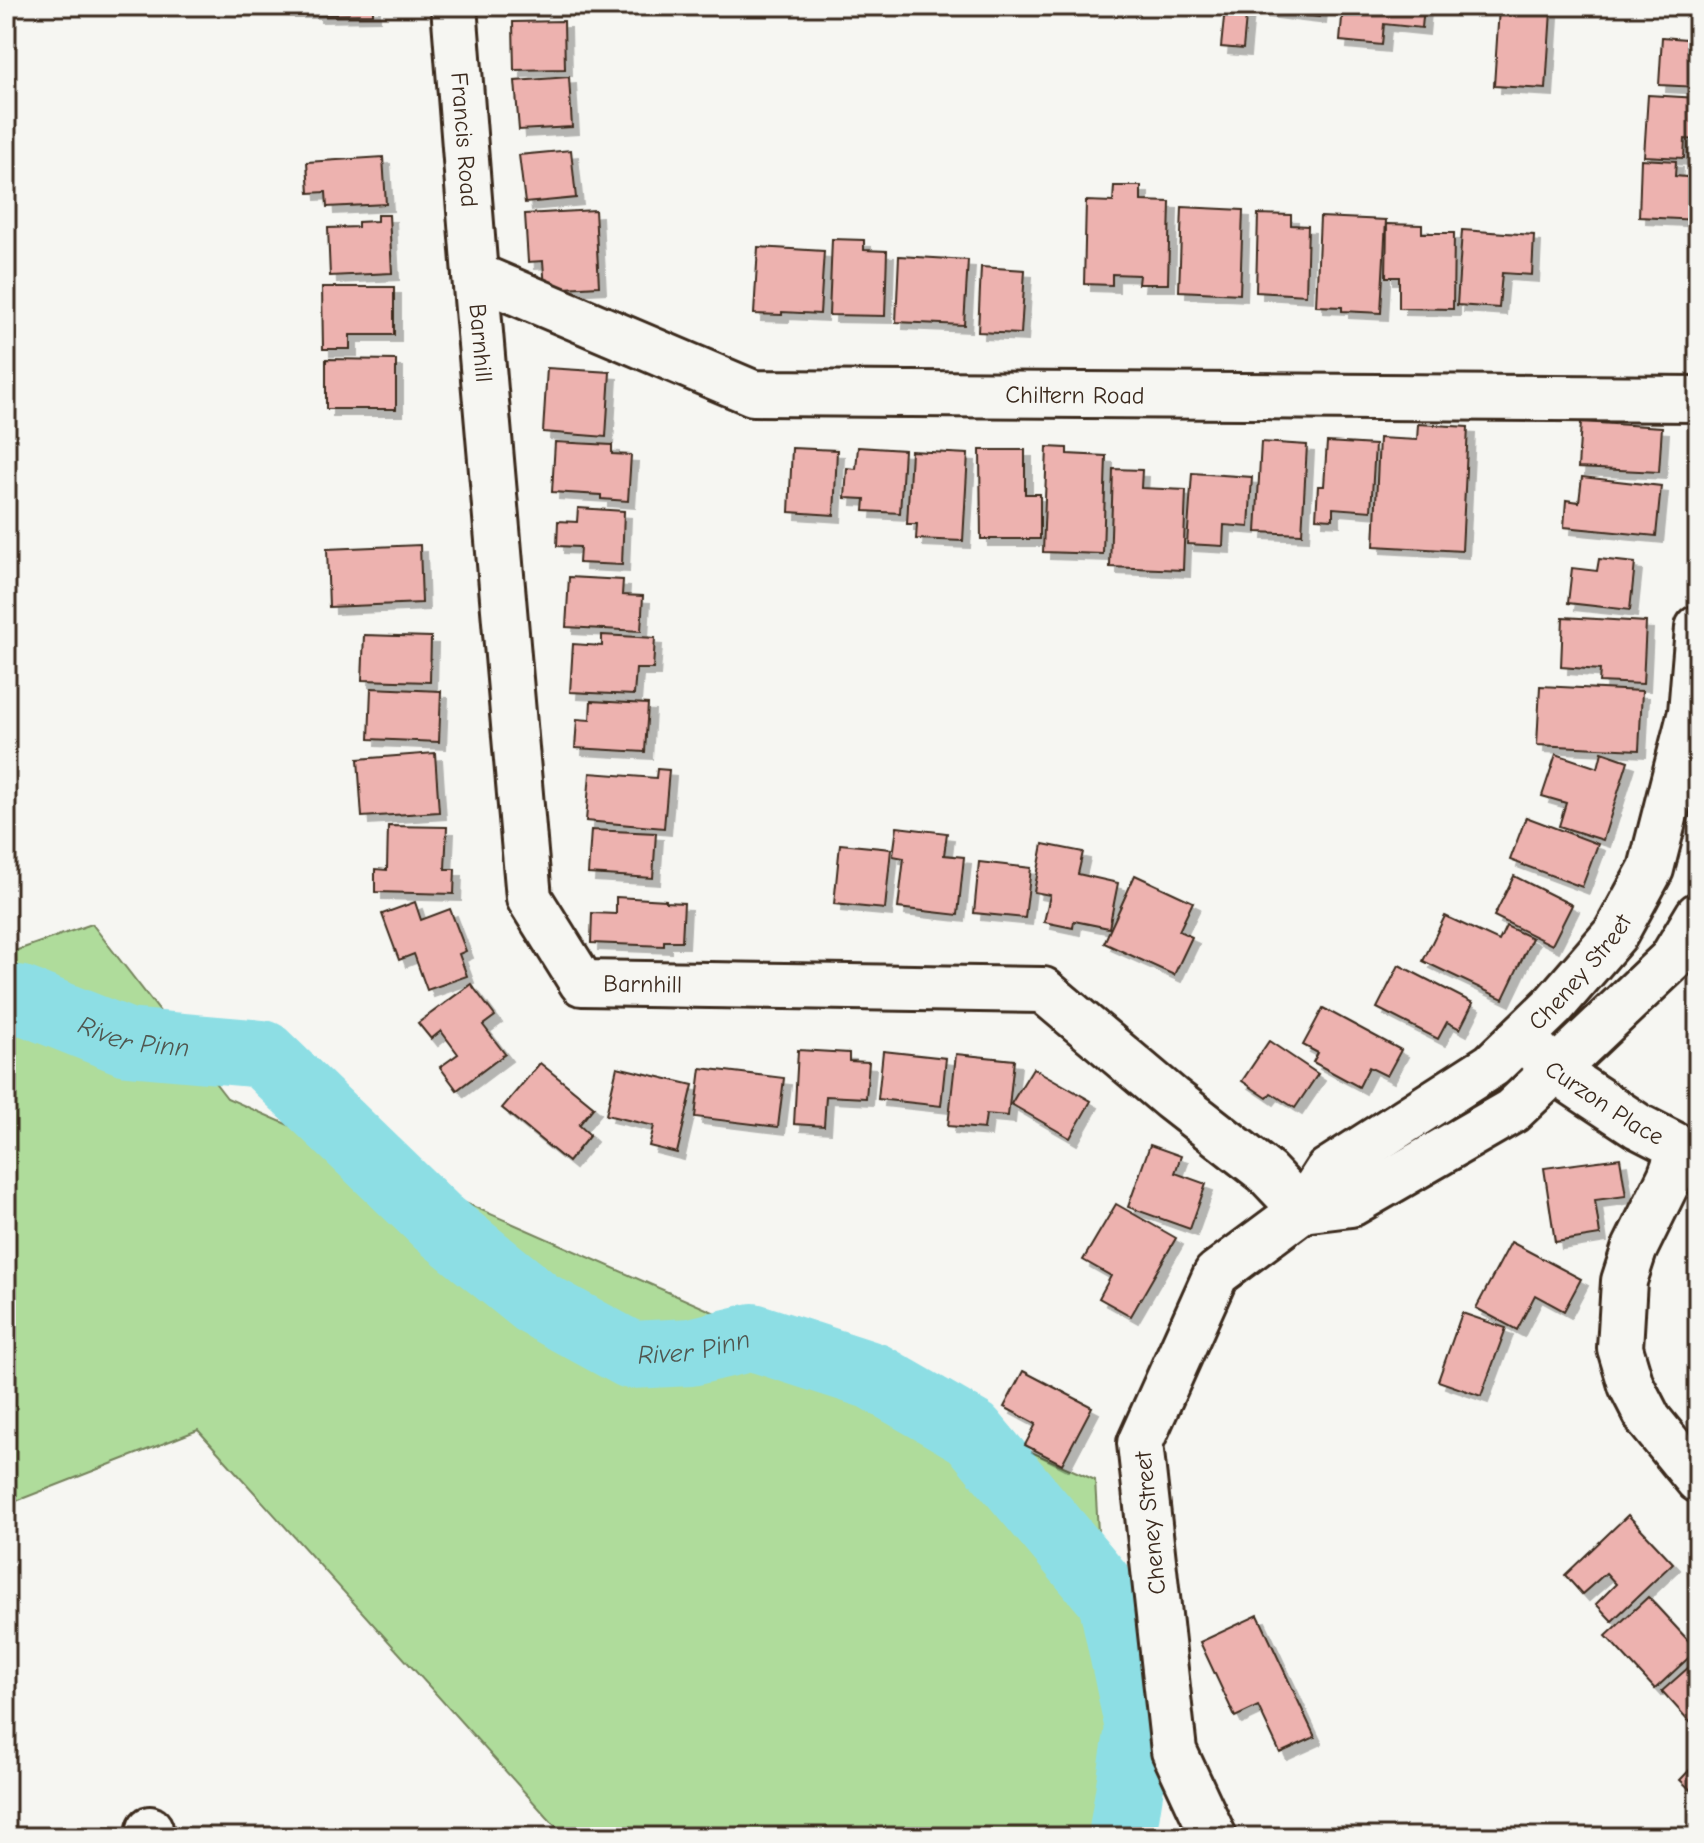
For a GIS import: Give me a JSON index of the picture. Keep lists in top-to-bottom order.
{
  "streets": {
    "street": [
      "Francis Road",
      "Barnhill",
      "Chiltern Road",
      "Cheney Street",
      "Curzon Place"
    ]
  },
  "crossings": [
    ["Francis Road", "Barnhill"],
    ["Francis Road", "Chiltern Road"],
    ["Barnhill", "Chiltern Road"],
    ["Barnhill", "Cheney Street"],
    ["Cheney Street", "Curzon Place"]
  ],
  "water": ["River Pinn"]
}
